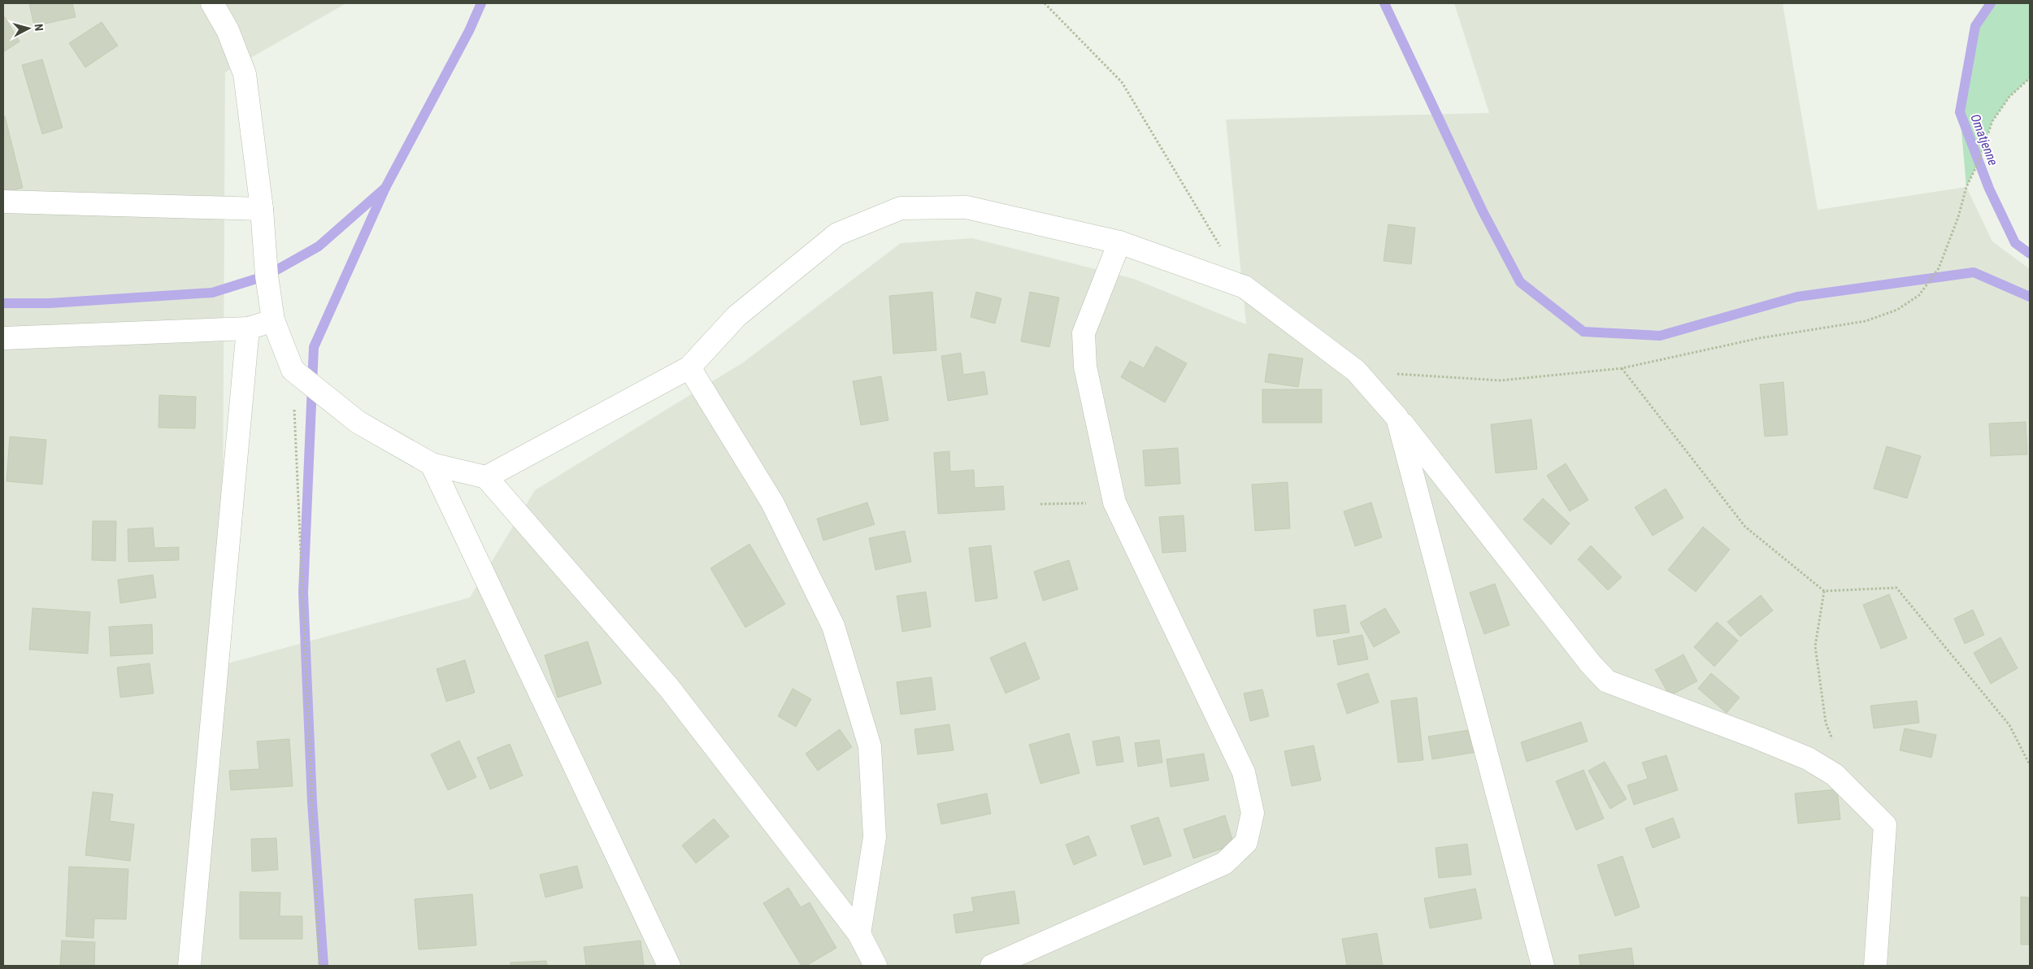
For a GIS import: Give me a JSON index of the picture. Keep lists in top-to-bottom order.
{
  "water": ["Omatjenne"],
  "north": "right"
}
